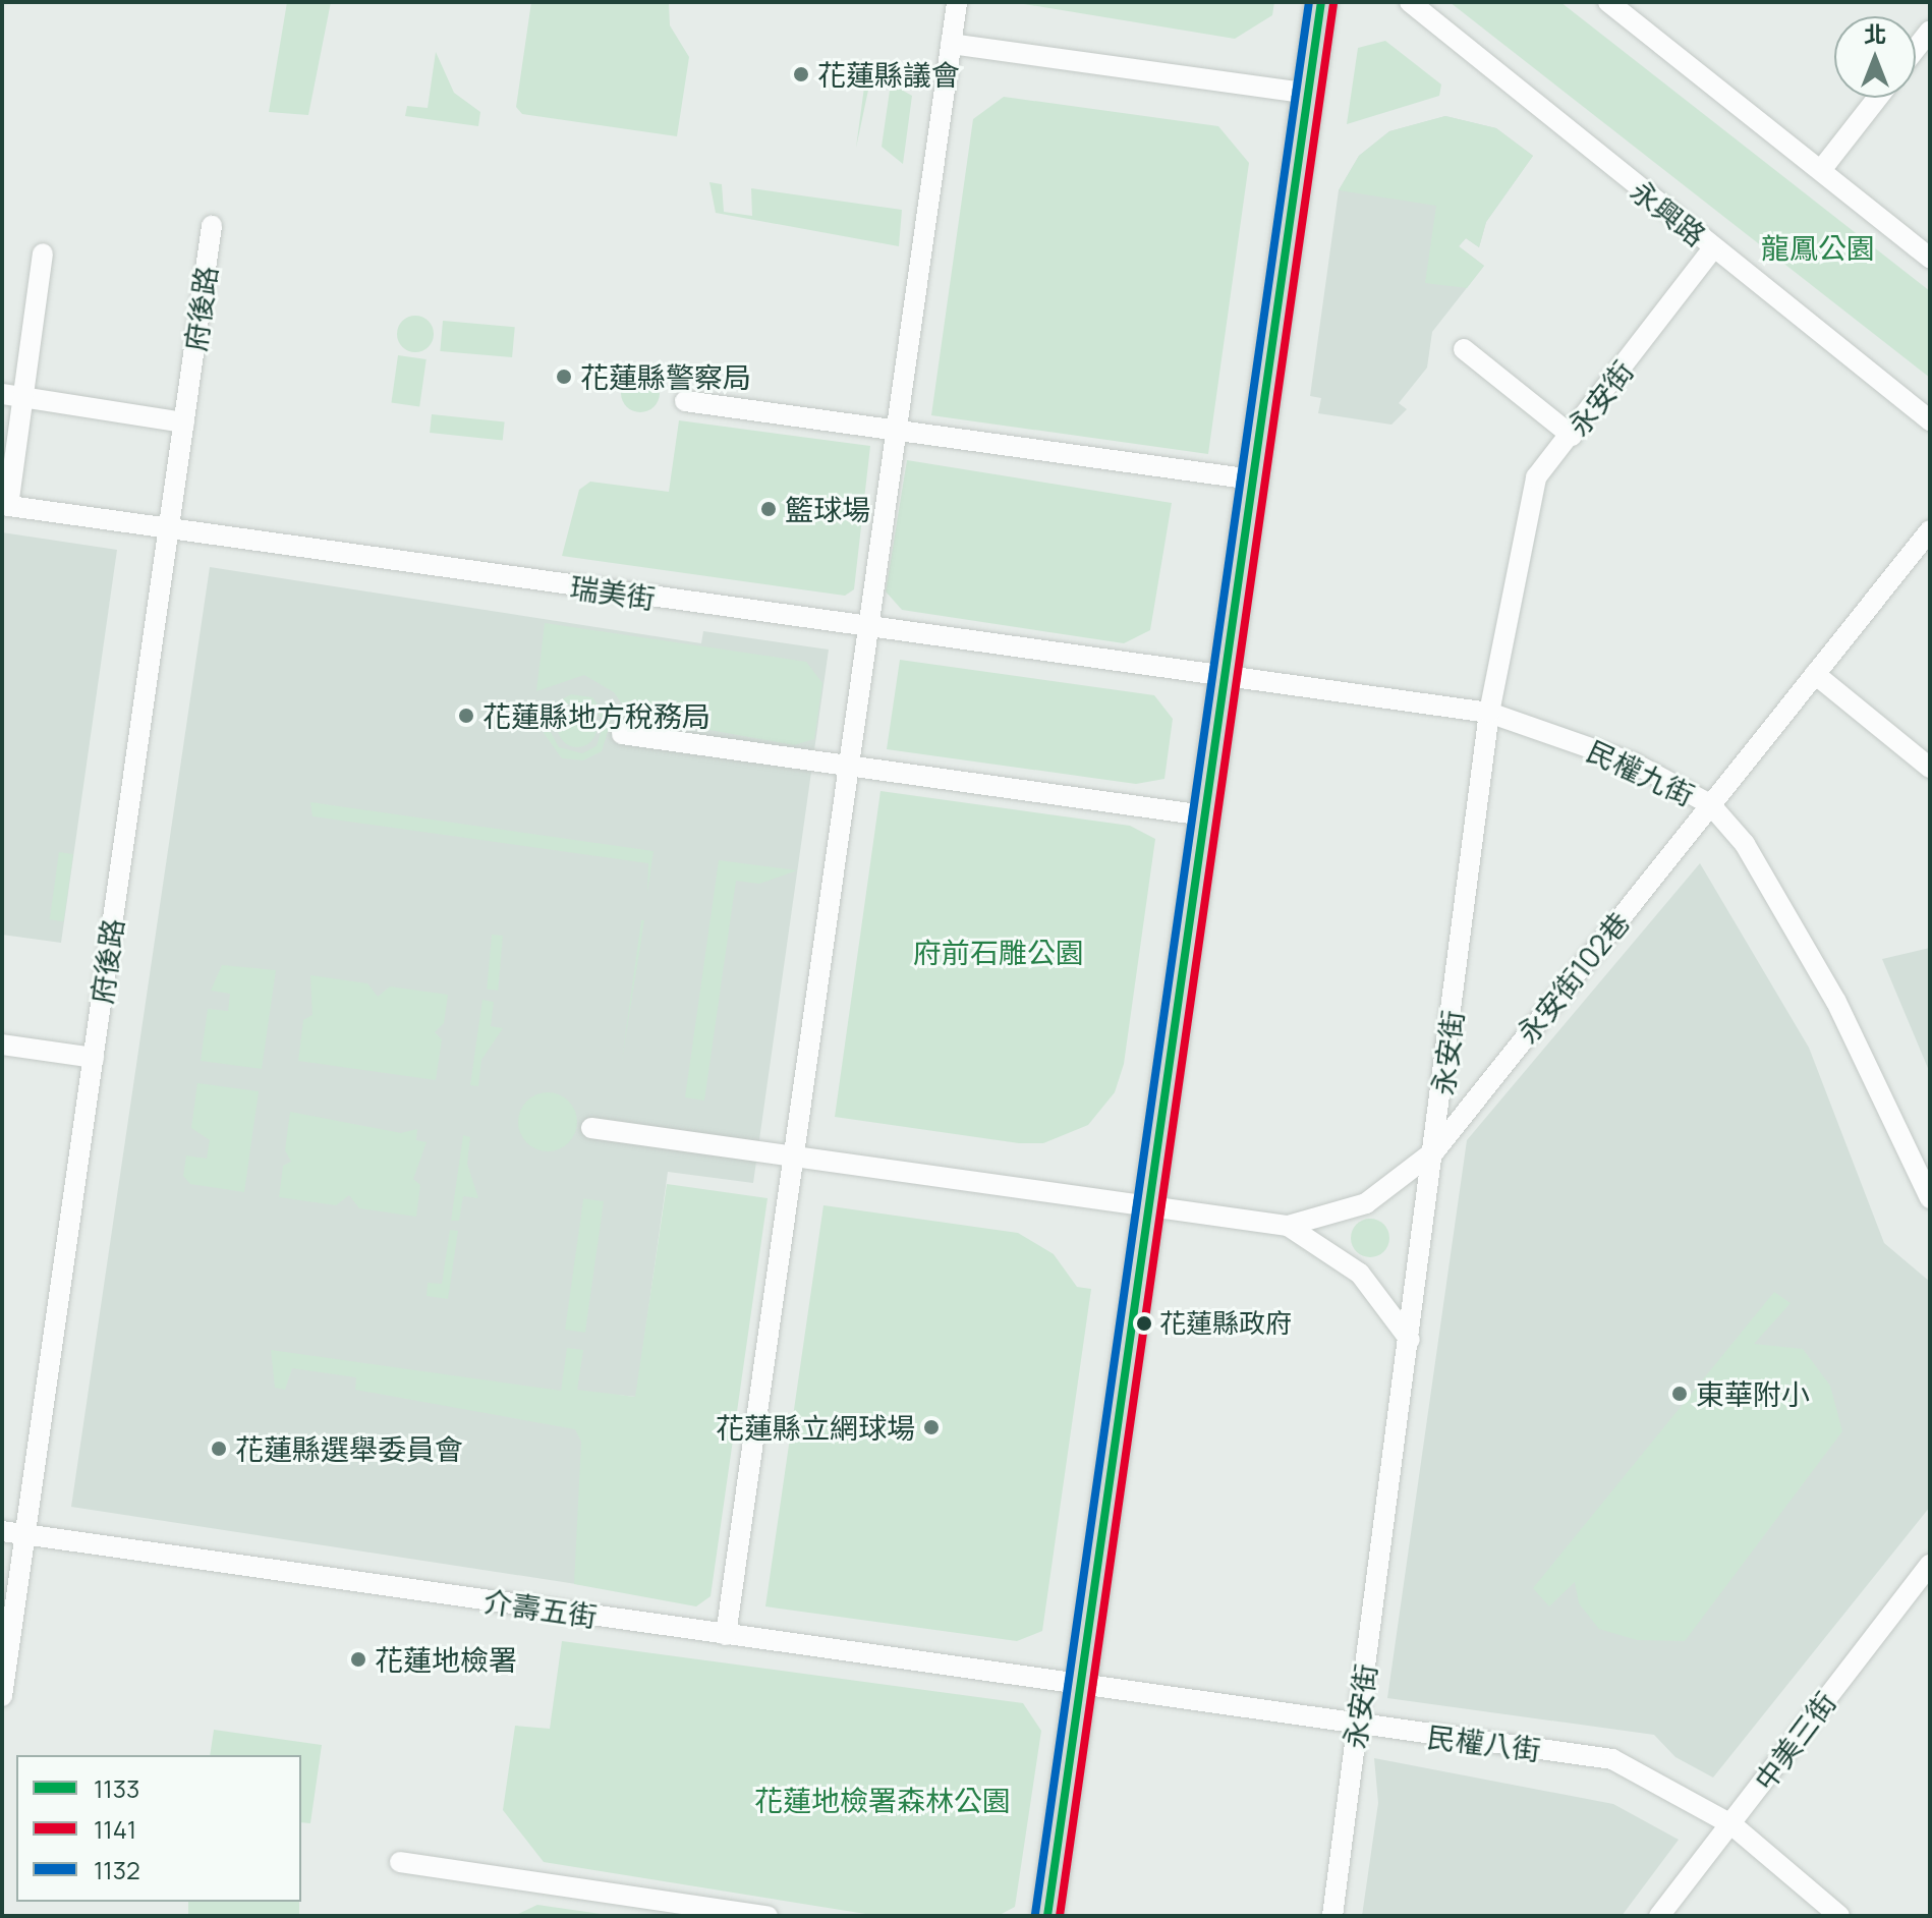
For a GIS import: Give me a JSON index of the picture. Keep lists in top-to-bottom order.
{
  "streets": {
    "street": [
      "永興路",
      "府後路",
      "永安街",
      "瑞美街",
      "民權九街",
      "永安街102巷",
      "介壽五街",
      "中美三街",
      "民權八街"
    ]
  },
  "crossings": [
    ["永興路", "永安街"],
    ["府後路", "瑞美街"],
    ["府後路", "介壽五街"],
    ["永安街", "民權九街"],
    ["永安街", "永安街102巷"],
    ["永安街", "民權八街"],
    ["瑞美街", "民權九街"],
    ["民權九街", "永安街102巷"],
    ["介壽五街", "民權八街"],
    ["中美三街", "民權八街"]
  ],
  "parks": ["龍鳳公園", "府前石雕公園", "花蓮地檢署森林公園"],
  "places": [
    "花蓮縣議會",
    "花蓮縣警察局",
    "籃球場",
    "花蓮縣地方稅務局",
    "花蓮縣政府",
    "東華附小",
    "花蓮縣立網球場",
    "花蓮縣選舉委員會",
    "花蓮地檢署"
  ],
  "lines": ["transit line 1133", "transit line 1132", "transit line 1141"],
  "legend": ["1133", "1141", "1132"],
  "north": "top"
}
